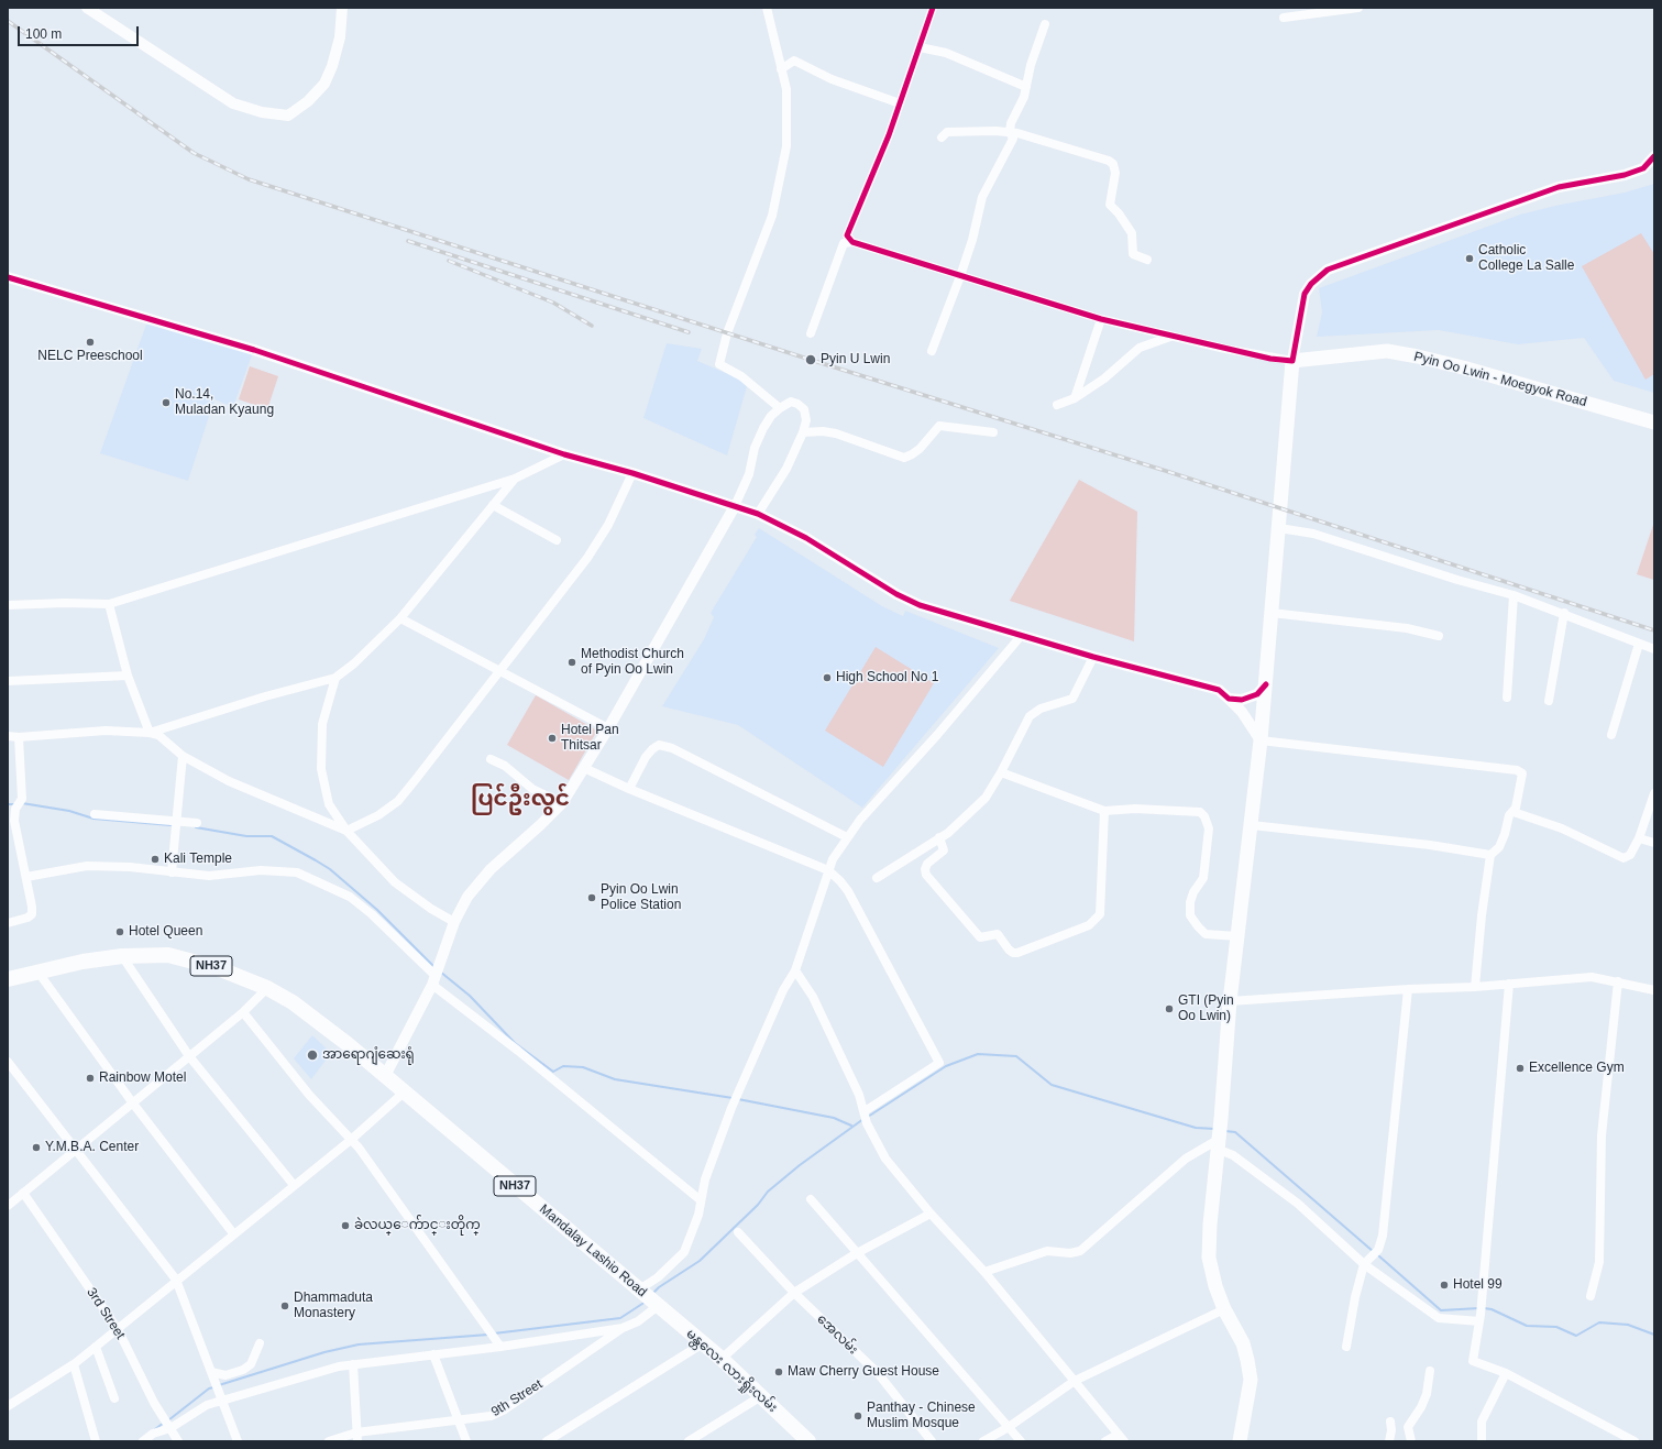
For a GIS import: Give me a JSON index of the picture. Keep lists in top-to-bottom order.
{
  "streets": {
    "highway": ["NH37", "Mandalay Lashio Road", "မန္တလေး လားရှိုးလမ်း"],
    "main road": ["Pyin Oo Lwin - Moegyok Road"],
    "street": ["3rd Street", "အေလမ်း", "9th Street"]
  },
  "crossings": [
    ["Mandalay Lashio Road", "မန္တလေး လားရှိုးလမ်း"],
    ["Mandalay Lashio Road", "9th Street"],
    ["မန္တလေး လားရှိုးလမ်း", "9th Street"]
  ],
  "districts": ["ပြင်ဦးလွင်"],
  "places": [
    "Catholic College La Salle",
    "NELC Preeschool",
    "Pyin U Lwin",
    "No.14, Muladan Kyaung",
    "Methodist Church of Pyin Oo Lwin",
    "High School No 1",
    "Hotel Pan Thitsar",
    "Kali Temple",
    "Pyin Oo Lwin Police Station",
    "Hotel Queen",
    "GTI (Pyin Oo Lwin)",
    "အာရောဂျံဆေးရုံ",
    "Excellence Gym",
    "Rainbow Motel",
    "Y.M.B.A. Center",
    "ခဲလယ္ေက်ာင္းတိုက္",
    "Hotel 99",
    "Dhammaduta Monastery",
    "Maw Cherry Guest House",
    "Panthay - Chinese Muslim Mosque"
  ],
  "scale_bar": "100 m"
}
